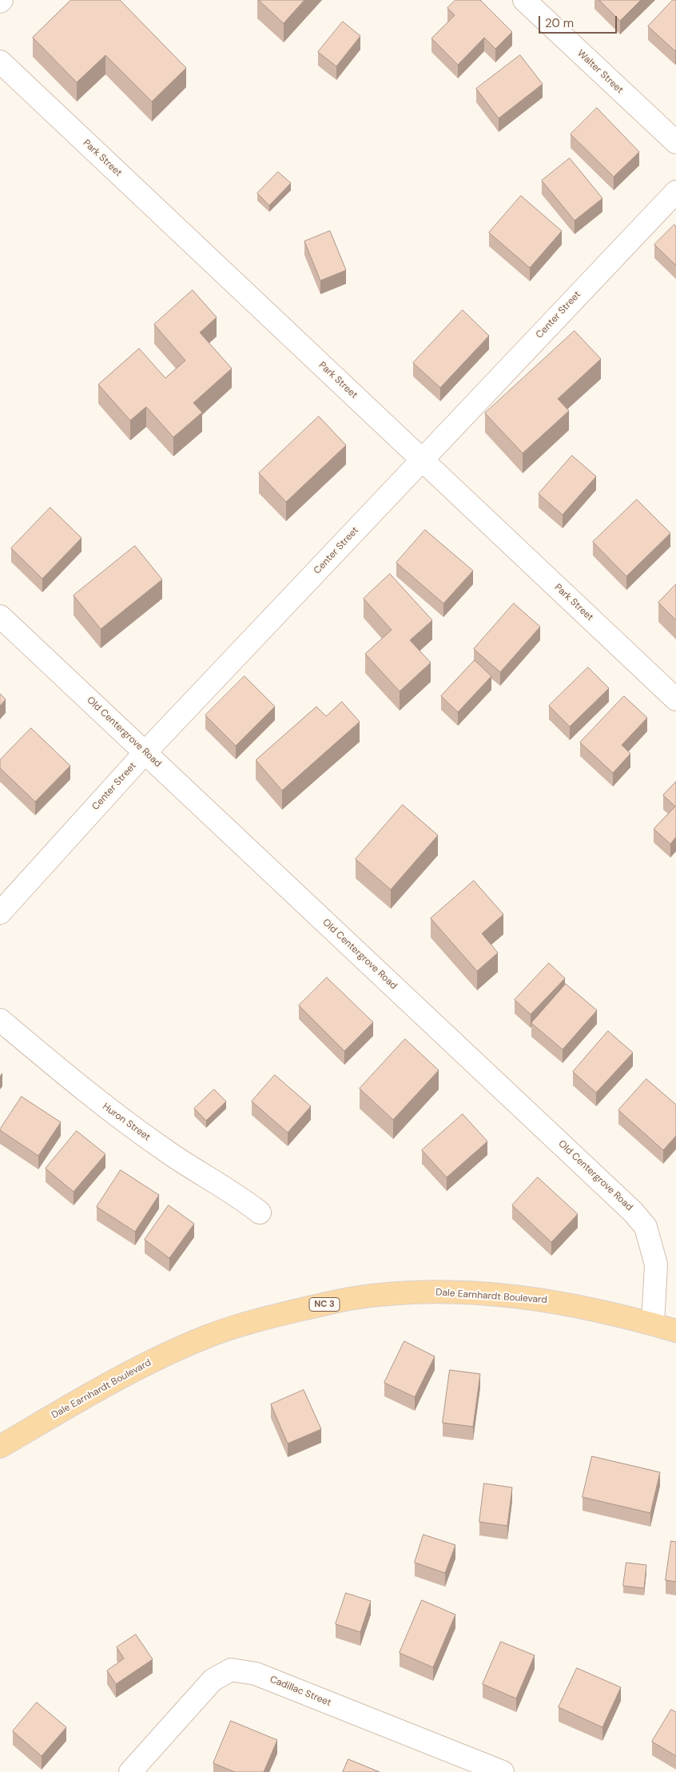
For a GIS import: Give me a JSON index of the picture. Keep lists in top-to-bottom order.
{
  "streets": {
    "main road": ["Dale Earnhardt Boulevard", "NC 3"],
    "street": [
      "Walter Street",
      "Park Street",
      "Center Street",
      "Old Centergrove Road",
      "Huron Street",
      "Cadillac Street"
    ]
  },
  "crossings": [
    ["Park Street", "Center Street"],
    ["Center Street", "Old Centergrove Road"],
    ["Old Centergrove Road", "Dale Earnhardt Boulevard"]
  ],
  "scale_bar": "20 m"
}
